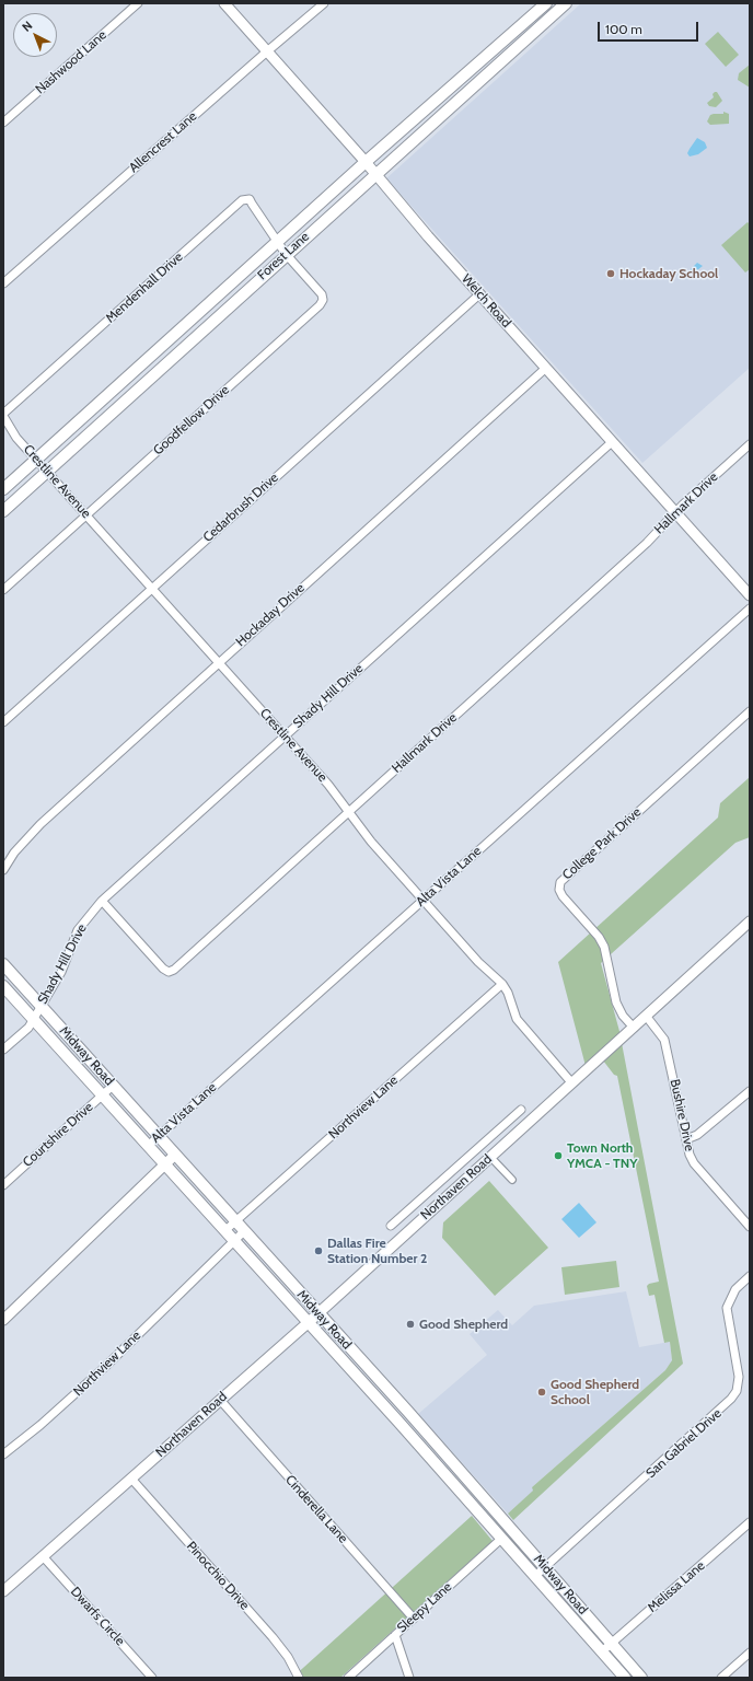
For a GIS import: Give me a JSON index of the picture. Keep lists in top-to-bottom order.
{
  "streets": {
    "main road": ["Forest Lane", "Midway Road"],
    "street": [
      "Nashwood Lane",
      "Allencrest Lane",
      "Mendenhall Drive",
      "Welch Road",
      "Goodfellow Drive",
      "Crestline Avenue",
      "Hallmark Drive",
      "Cedarbrush Drive",
      "Hockaday Drive",
      "Shady Hill Drive",
      "College Park Drive",
      "Alta Vista Lane",
      "Northview Lane",
      "Bushire Drive",
      "Courtshire Drive",
      "Northaven Road",
      "San Gabriel Drive",
      "Cinderella Lane",
      "Pinocchio Drive",
      "Melissa Lane",
      "Sleepy Lane",
      "Dwarfs Circle"
    ]
  },
  "crossings": [
    ["Allencrest Lane", "Welch Road"],
    ["Forest Lane", "Mendenhall Drive"],
    ["Forest Lane", "Welch Road"],
    ["Forest Lane", "Goodfellow Drive"],
    ["Forest Lane", "Crestline Avenue"],
    ["Mendenhall Drive", "Goodfellow Drive"],
    ["Mendenhall Drive", "Crestline Avenue"],
    ["Welch Road", "Hallmark Drive"],
    ["Welch Road", "Cedarbrush Drive"],
    ["Welch Road", "Hockaday Drive"],
    ["Welch Road", "Shady Hill Drive"],
    ["Goodfellow Drive", "Crestline Avenue"],
    ["Crestline Avenue", "Hallmark Drive"],
    ["Crestline Avenue", "Cedarbrush Drive"],
    ["Crestline Avenue", "Hockaday Drive"],
    ["Crestline Avenue", "Shady Hill Drive"],
    ["Crestline Avenue", "Alta Vista Lane"],
    ["Crestline Avenue", "Northview Lane"],
    ["Crestline Avenue", "Northaven Road"],
    ["Hallmark Drive", "Shady Hill Drive"],
    ["Shady Hill Drive", "Midway Road"],
    ["College Park Drive", "Northaven Road"],
    ["Alta Vista Lane", "Midway Road"],
    ["Midway Road", "Northview Lane"],
    ["Midway Road", "Courtshire Drive"],
    ["Midway Road", "Northaven Road"],
    ["Midway Road", "San Gabriel Drive"],
    ["Midway Road", "Melissa Lane"],
    ["Midway Road", "Sleepy Lane"],
    ["Bushire Drive", "Northaven Road"],
    ["Northaven Road", "Cinderella Lane"],
    ["Northaven Road", "Pinocchio Drive"],
    ["Northaven Road", "Dwarfs Circle"],
    ["Cinderella Lane", "Sleepy Lane"]
  ],
  "places": [
    "Hockaday School",
    "Town North YMCA - TNY",
    "Dallas Fire Station Number 2",
    "Good Shepherd",
    "Good Shepherd School"
  ],
  "scale_bar": "100 m",
  "north": "top left"
}
